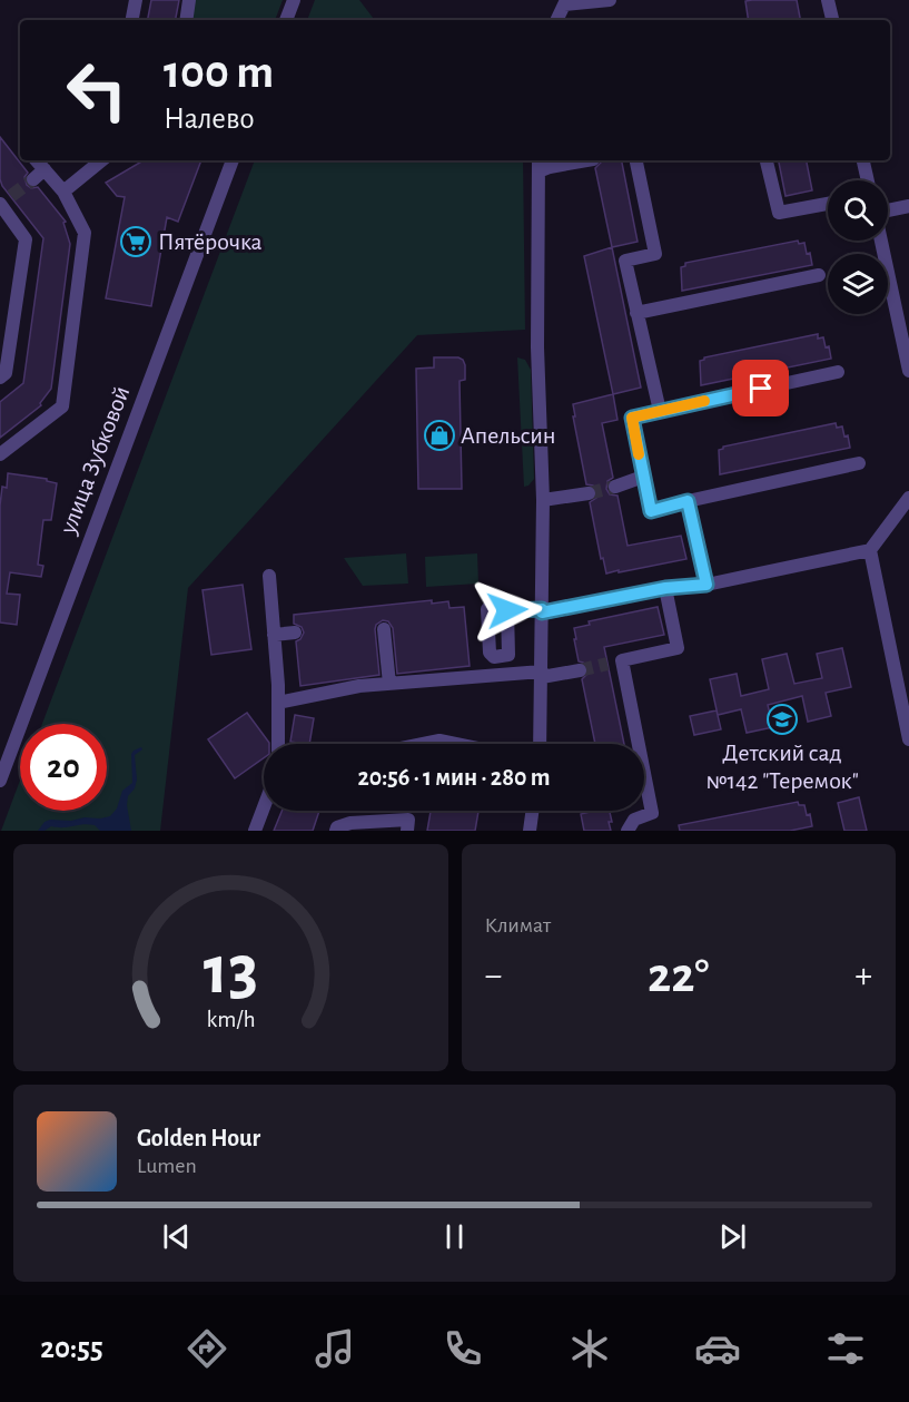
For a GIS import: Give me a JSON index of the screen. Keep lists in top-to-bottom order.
{
  "streets": {
    "street": ["улица Зубковой"]
  },
  "places": {
    "supermarket": ["Пятёрочка"],
    "shop": ["Апельсин"],
    "school or university": ["Детский сад №142 \"Теремок\""]
  },
  "page": {
    "turn": ["100 m", "Налево"],
    "limit": "20",
    "trip": "20:56 · 1 мин · 280 m",
    "tile": "Климат",
    "heat": ["−", "22°", "+"],
    "song": ["Golden Hour", "Lumen"],
    "tabs": "20:55",
    "gauge": ["13", "km/h"]
  }
}
